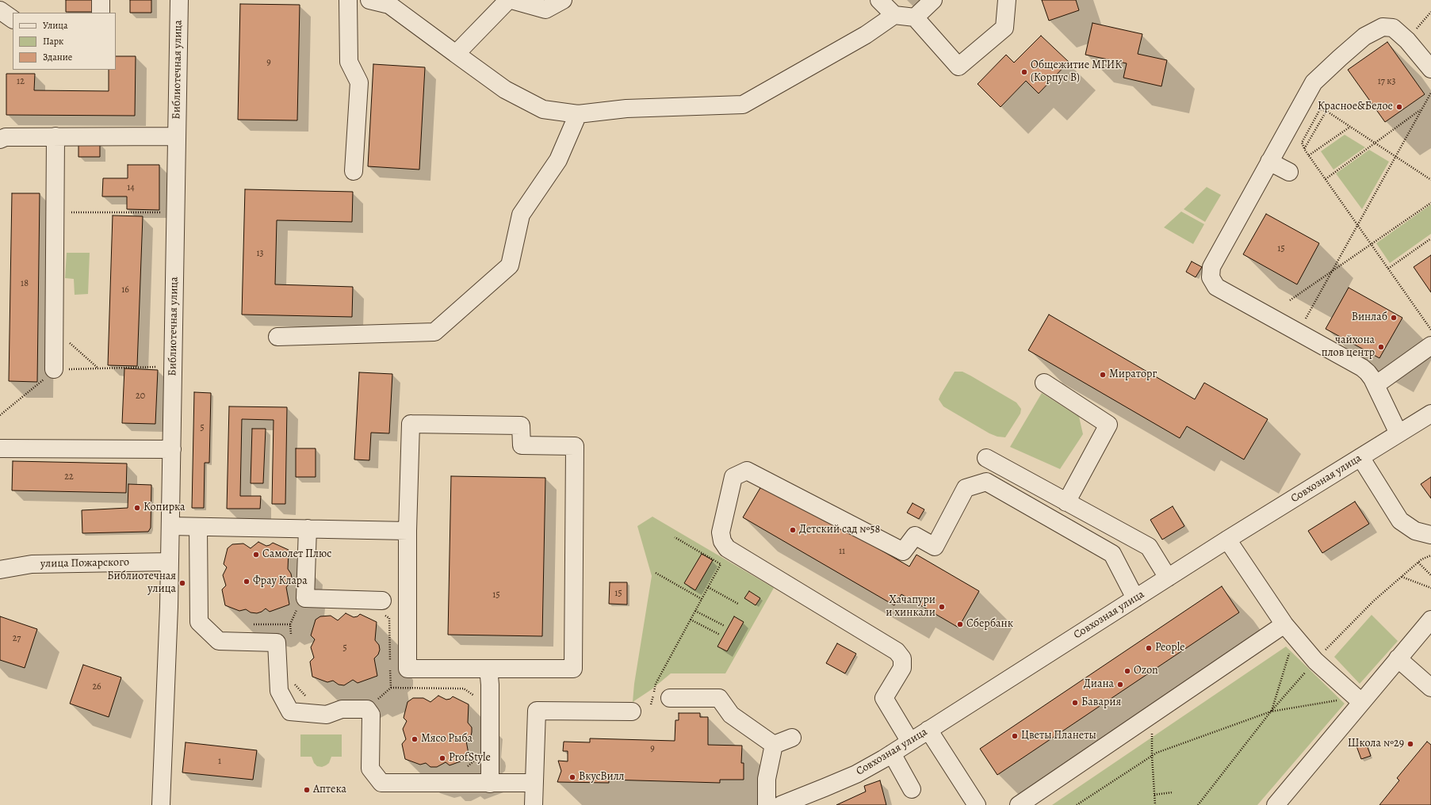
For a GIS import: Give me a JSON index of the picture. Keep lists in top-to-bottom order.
{
  "streets": {
    "street": ["Библиотечная улица", "Совхозная улица", "улица Пожарского"]
  },
  "crossings": [
    ["Библиотечная улица", "улица Пожарского"]
  ],
  "places": [
    "Общежитие МГИК (Корпус В)",
    "Красное&Белое",
    "Винлаб",
    "чайхона плов центр",
    "Мираторг",
    "Копирка",
    "Детский сад №58",
    "Самолет Плюс",
    "Фрау Клара",
    "Библиотечная улица",
    "Хачапури и хинкали",
    "Сбербанк",
    "People",
    "Ozon",
    "Диана",
    "Бавария",
    "Цветы Планеты",
    "Мясо Рыба",
    "Школа №29",
    "ProfStyle",
    "ВкусВилл",
    "Аптека"
  ],
  "house_numbers": [
    "9",
    "12",
    "17 к3",
    "14",
    "15",
    "13",
    "18",
    "16",
    "20",
    "5",
    "22",
    "11",
    "15",
    "15",
    "27",
    "5",
    "26",
    "9",
    "1"
  ],
  "legend": ["Улица", "Парк", "Здание"]
}
